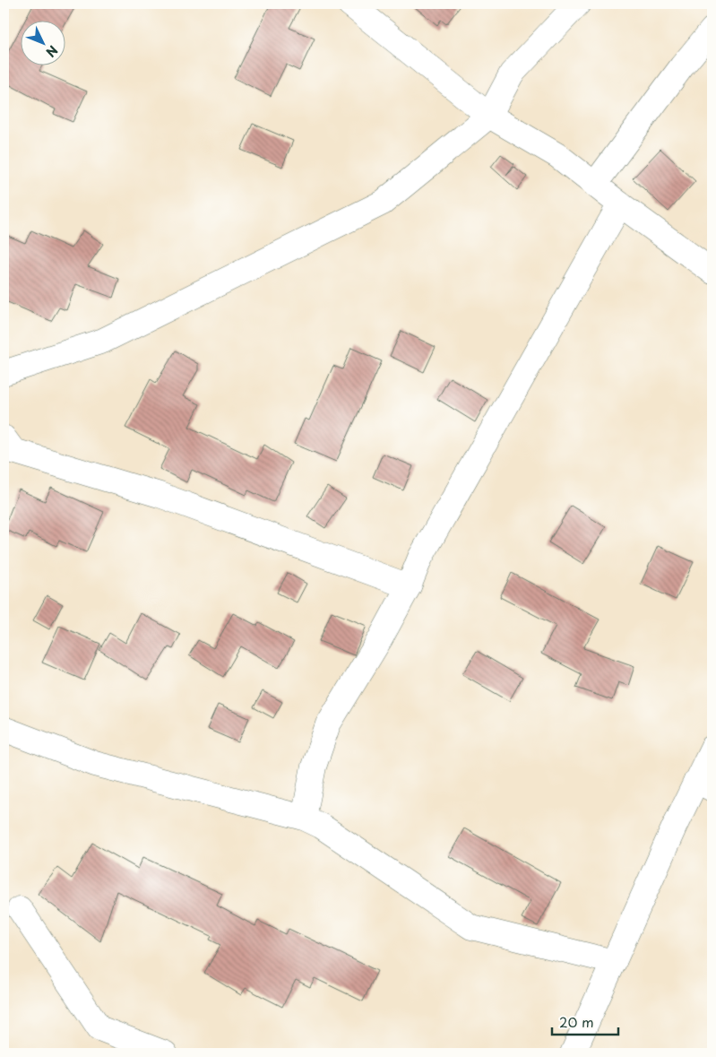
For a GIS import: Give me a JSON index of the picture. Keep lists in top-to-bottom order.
{
  "scale_bar": "20 m",
  "north": "bottom right"
}
